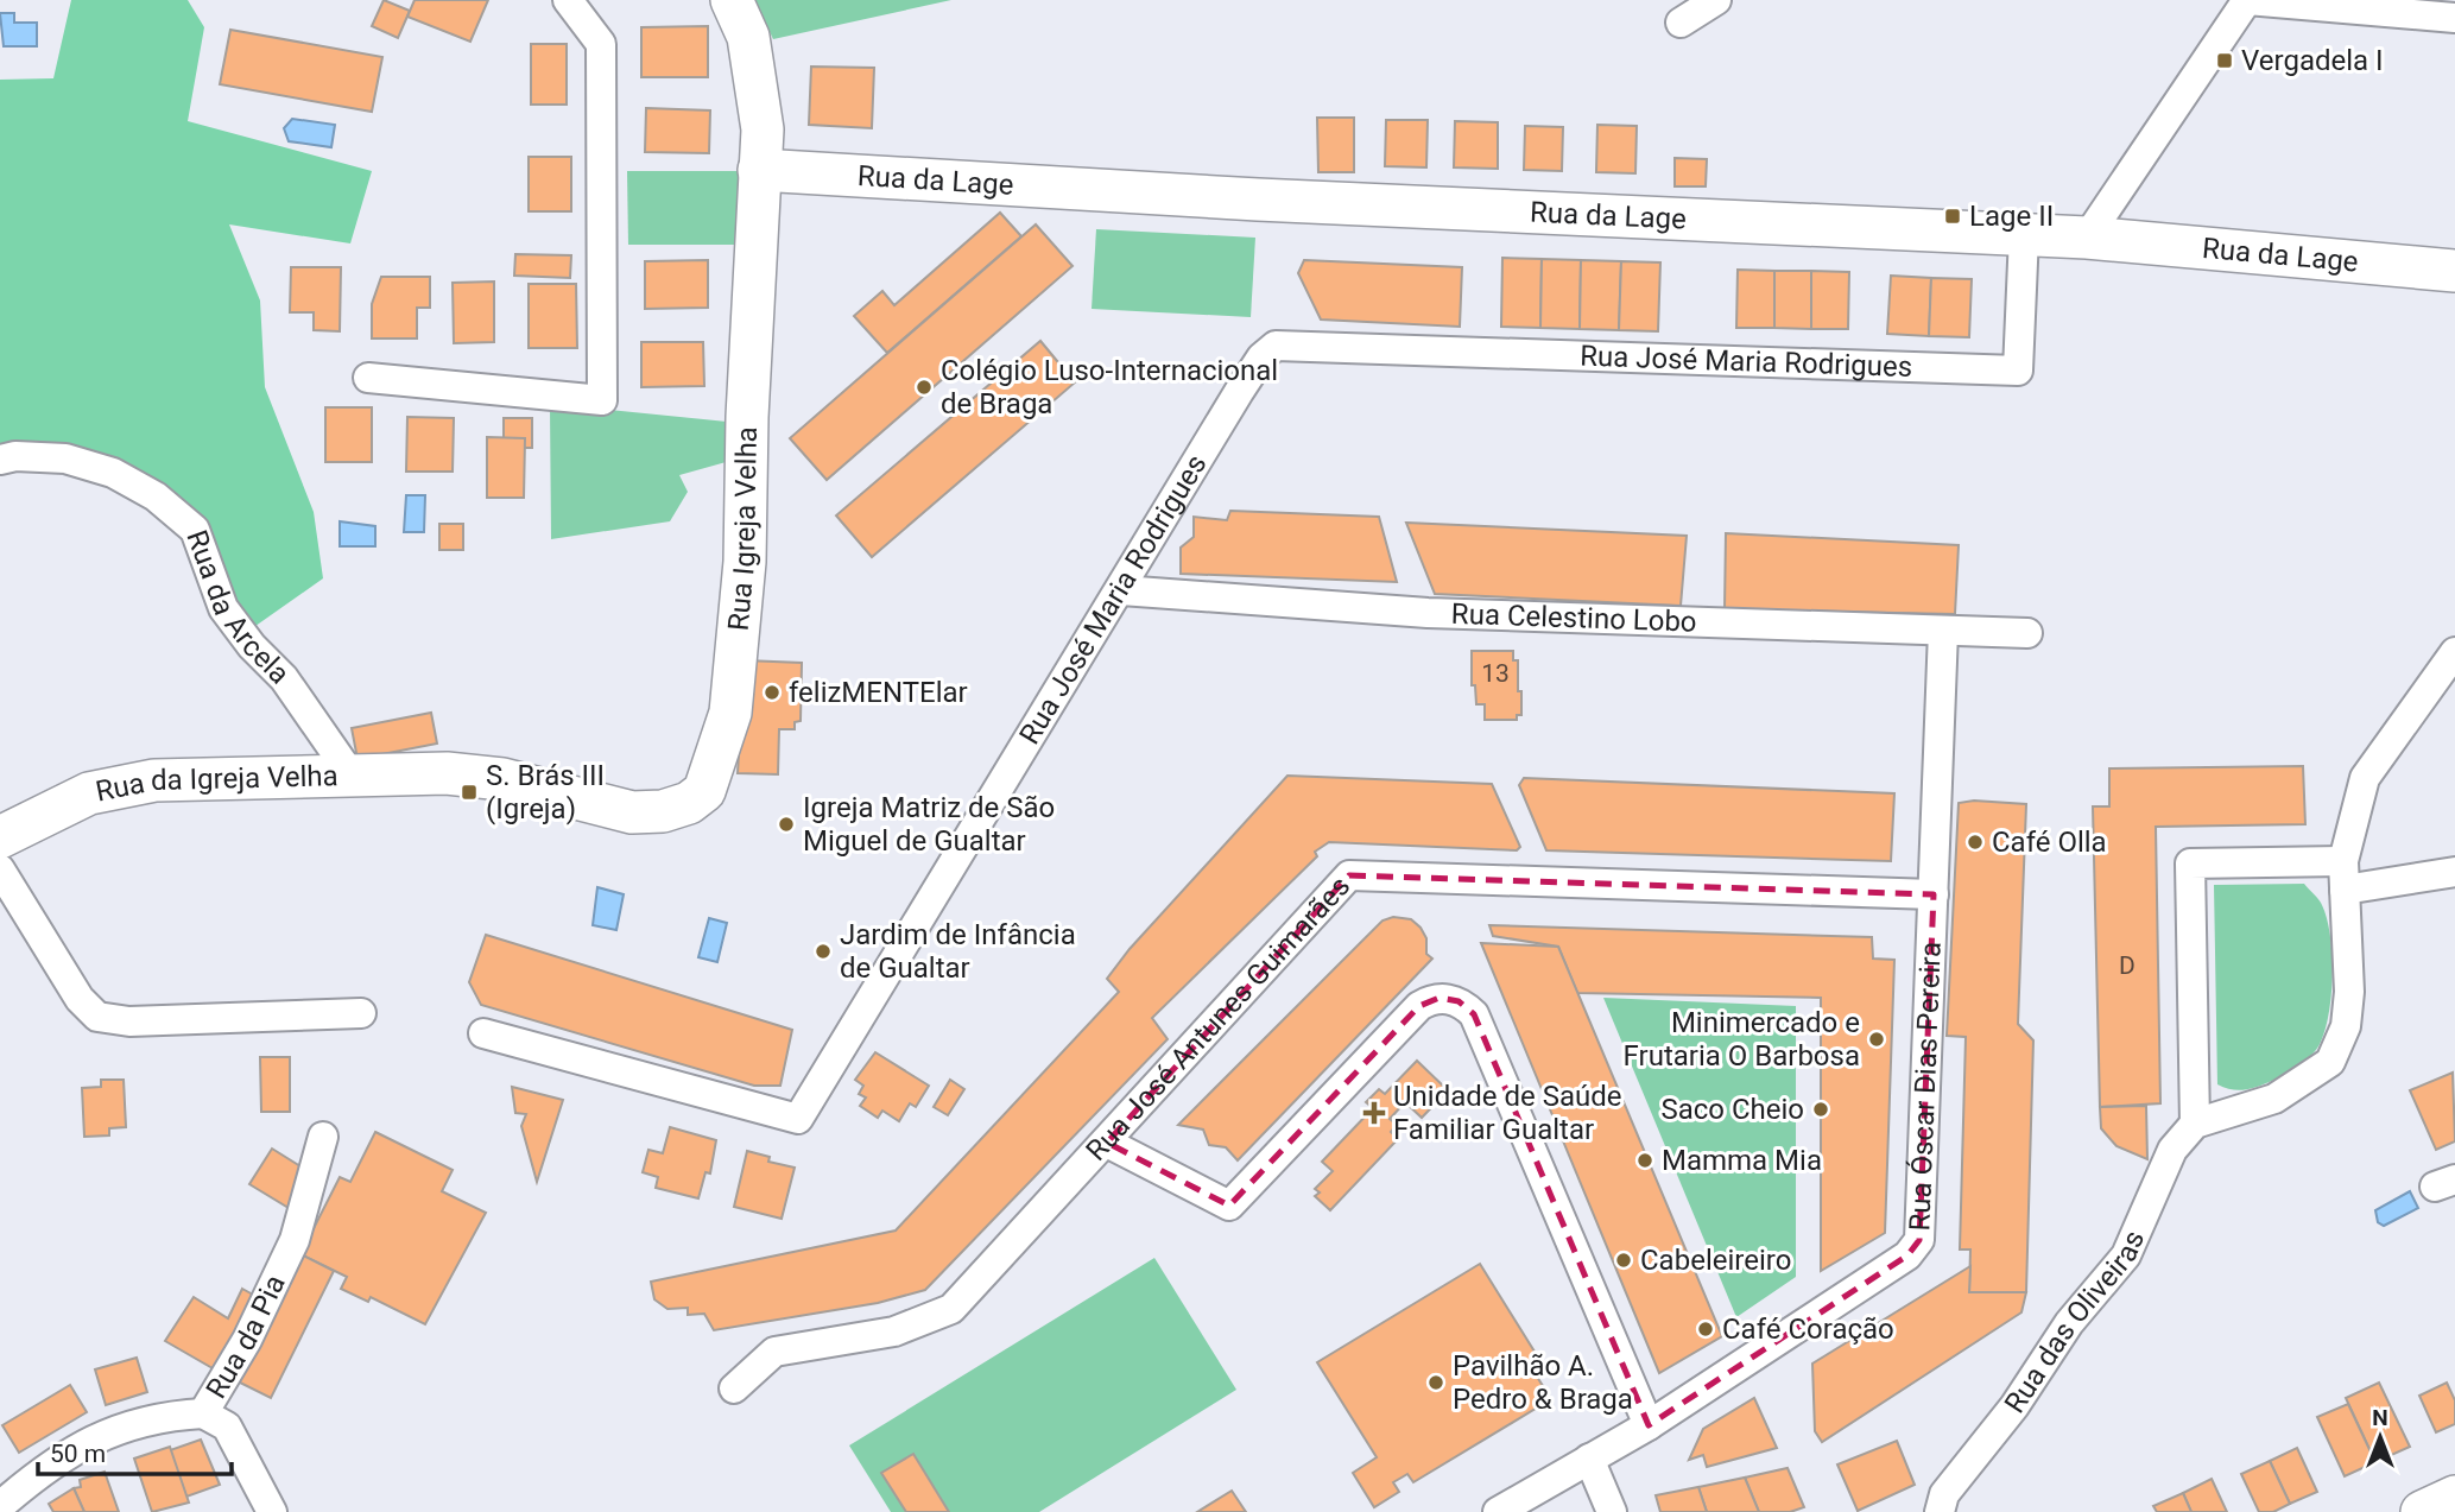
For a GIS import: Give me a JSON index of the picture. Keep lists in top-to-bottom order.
{
  "streets": {
    "street": [
      "Rua da Lage",
      "Rua José Maria Rodrigues",
      "Rua Igreja Velha",
      "Rua da Arcela",
      "Rua Celestino Lobo",
      "Rua da Igreja Velha",
      "Rua José Antunes Guimarães",
      "Rua Óscar Dias Pereira",
      "Rua das Oliveiras",
      "Rua da Pia"
    ]
  },
  "crossings": [
    ["Rua da Lage", "Rua José Maria Rodrigues"],
    ["Rua da Lage", "Rua Igreja Velha"],
    ["Rua José Maria Rodrigues", "Rua Celestino Lobo"],
    ["Rua Igreja Velha", "Rua da Igreja Velha"],
    ["Rua da Arcela", "Rua da Igreja Velha"],
    ["Rua Celestino Lobo", "Rua Óscar Dias Pereira"],
    ["Rua José Antunes Guimarães", "Rua Óscar Dias Pereira"]
  ],
  "places": {
    "transit": ["Vergadela I", "Lage II", "S. Brás III (Igreja)"],
    "other": [
      "Colégio Luso-Internacional de Braga",
      "felizMENTElar",
      "Igreja Matriz de São Miguel de Gualtar",
      "Café Olla",
      "Jardim de Infância de Gualtar",
      "Minimercado e Frutaria O Barbosa",
      "Saco Cheio",
      "Mamma Mia",
      "Cabeleireiro",
      "Café Coração",
      "Pavilhão A. Pedro & Braga"
    ],
    "health": ["Unidade de Saúde Familiar Gualtar"]
  },
  "house_numbers": ["13", "D"],
  "scale_bar": "50 m",
  "north": "top"
}
